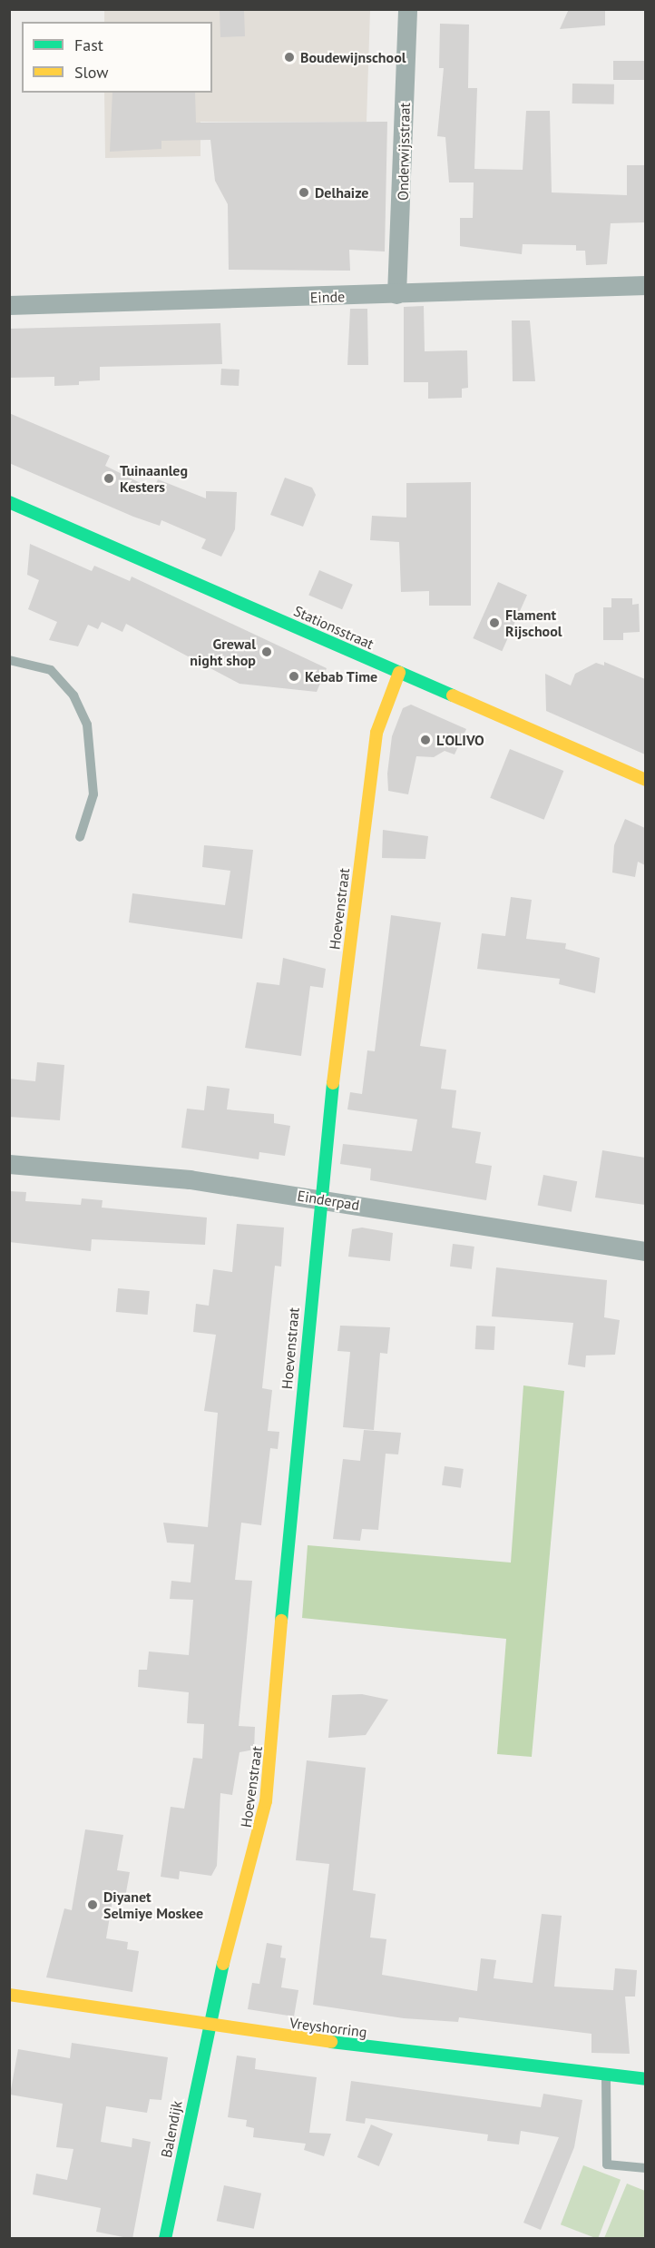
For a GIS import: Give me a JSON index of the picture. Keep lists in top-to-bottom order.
{
  "streets": {
    "main road": [
      "Stationsstraat",
      "Hoevenstraat",
      "Vreyshorring",
      "Balendijk"
    ],
    "street": ["Onderwijsstraat", "Einde", "Einderpad"]
  },
  "crossings": [
    ["Onderwijsstraat", "Einde"],
    ["Stationsstraat", "Hoevenstraat"],
    ["Hoevenstraat", "Einderpad"],
    ["Hoevenstraat", "Vreyshorring"],
    ["Hoevenstraat", "Balendijk"],
    ["Vreyshorring", "Balendijk"]
  ],
  "places": [
    "Boudewijnschool",
    "Delhaize",
    "Tuinaanleg Kesters",
    "Flament Rijschool",
    "Grewal night shop",
    "Kebab Time",
    "L'OLIVO",
    "Diyanet Selmiye Moskee"
  ],
  "legend": ["Fast", "Slow"]
}
